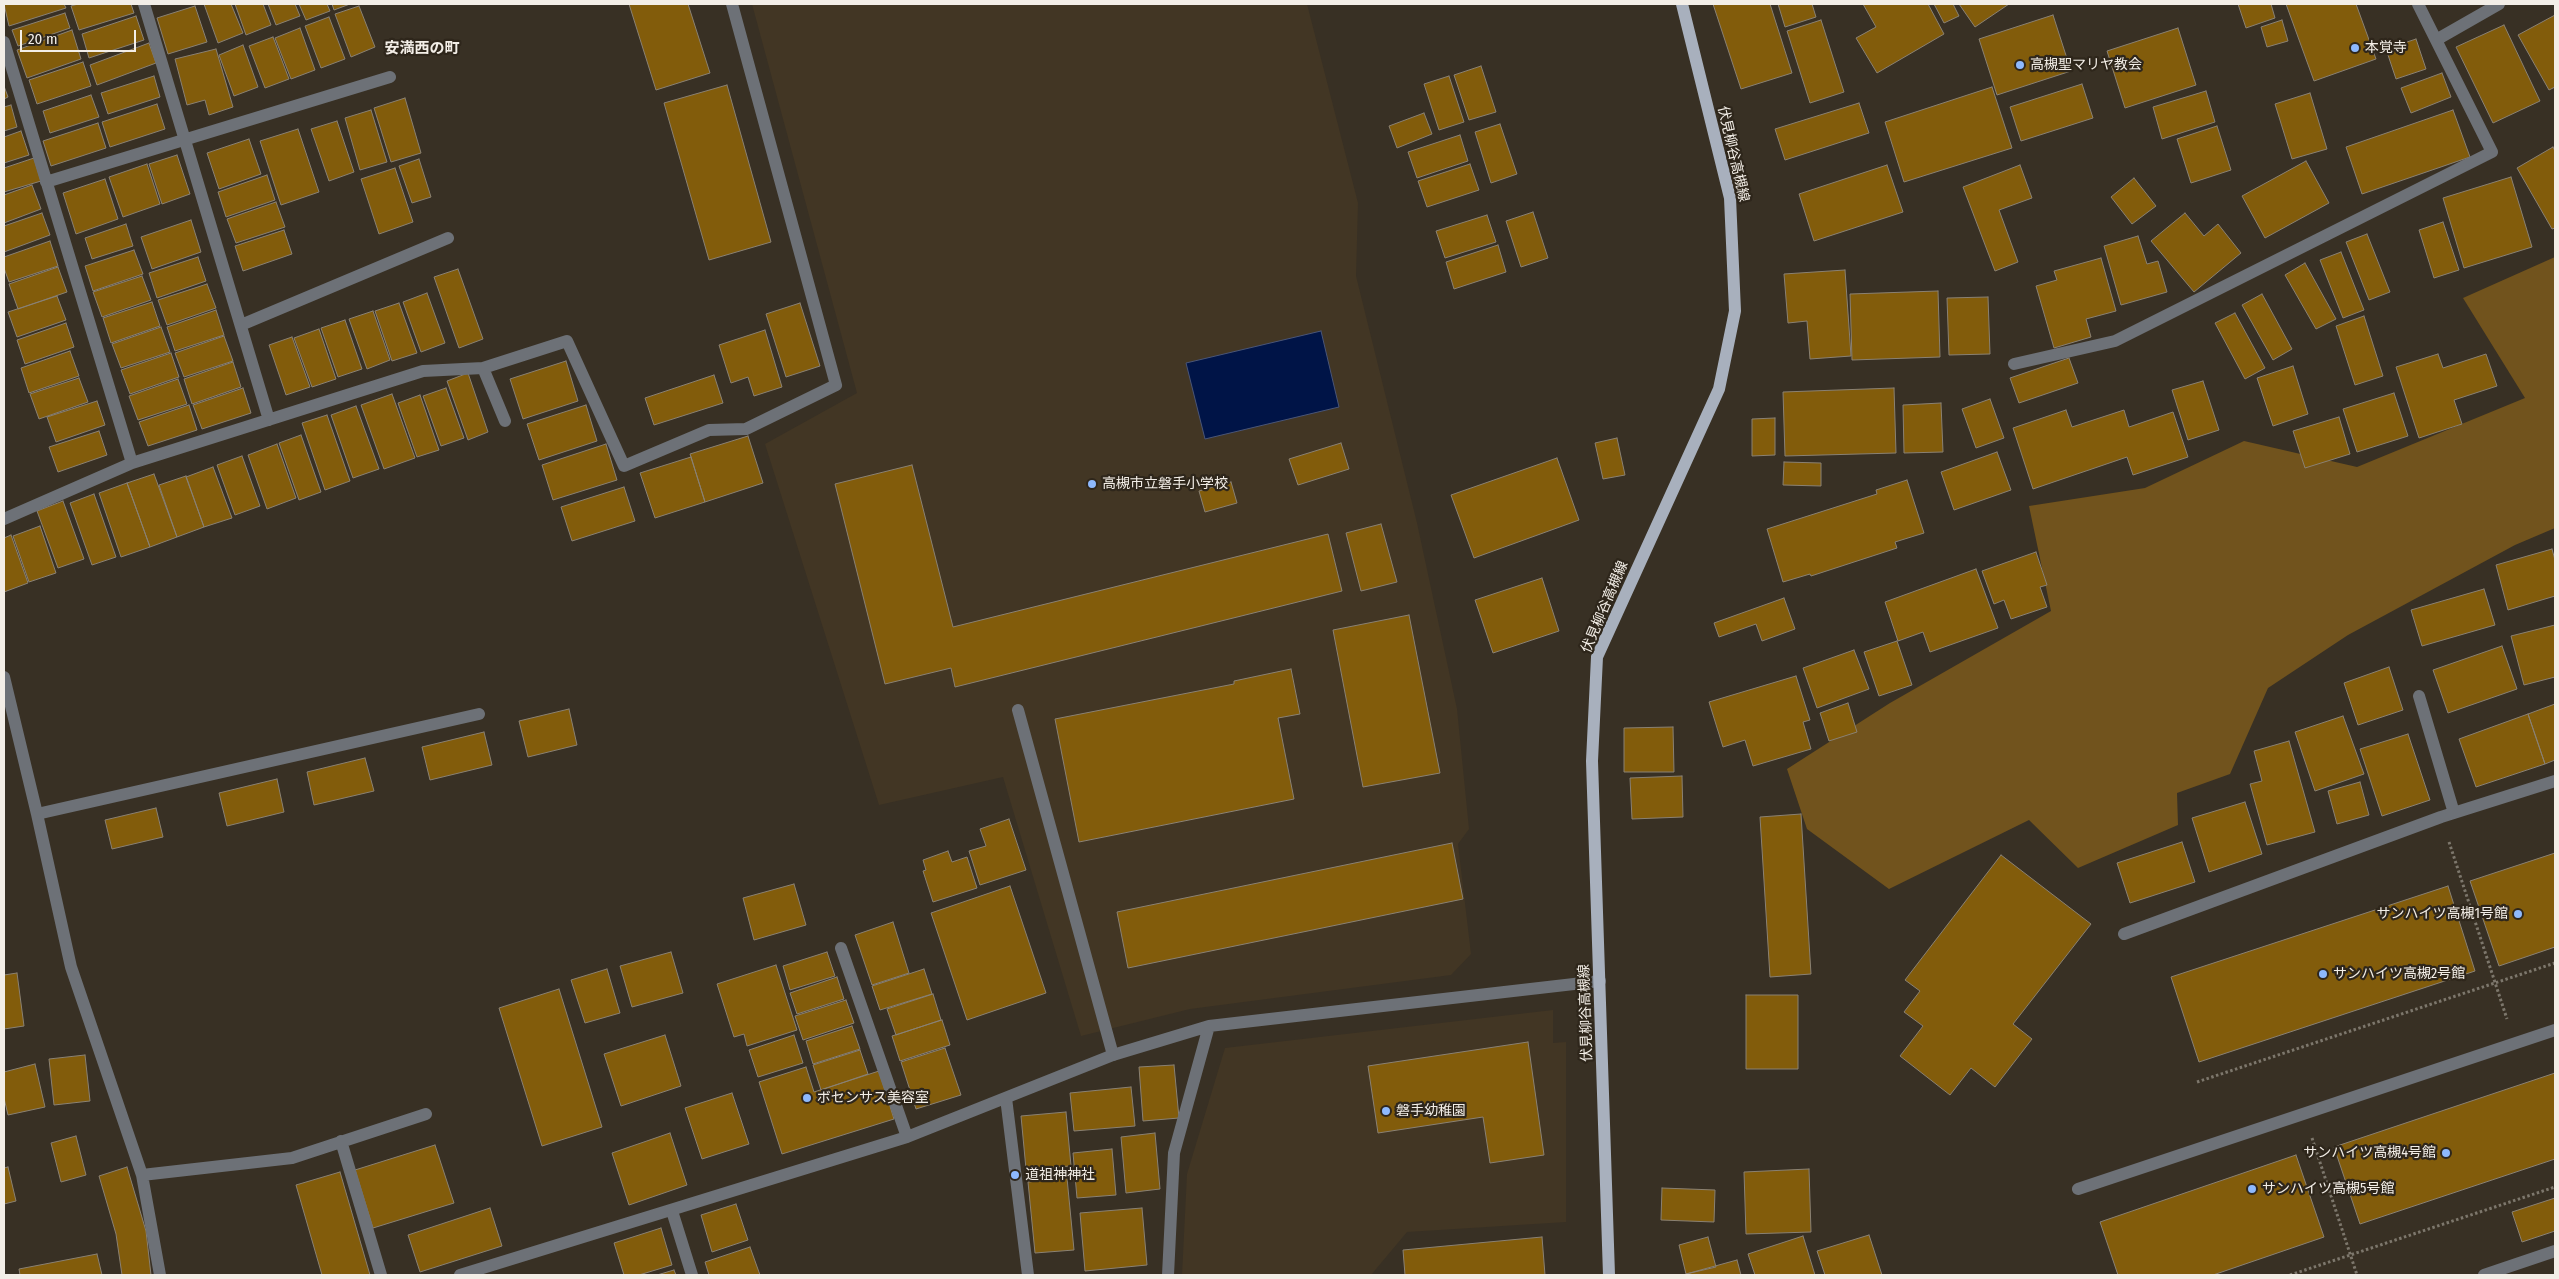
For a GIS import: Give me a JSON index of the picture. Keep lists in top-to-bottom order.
{
  "streets": {
    "main road": ["伏見柳谷高槻線"]
  },
  "districts": ["安満西の町"],
  "places": [
    "本覚寺",
    "高槻聖マリヤ教会",
    "高槻市立磐手小学校",
    "サンハイツ高槻1号館",
    "サンハイツ高槻2号館",
    "ボセンサス美容室",
    "磐手幼稚園",
    "サンハイツ高槻4号館",
    "道祖神神社",
    "サンハイツ高槻5号館"
  ],
  "scale_bar": "20 m"
}
